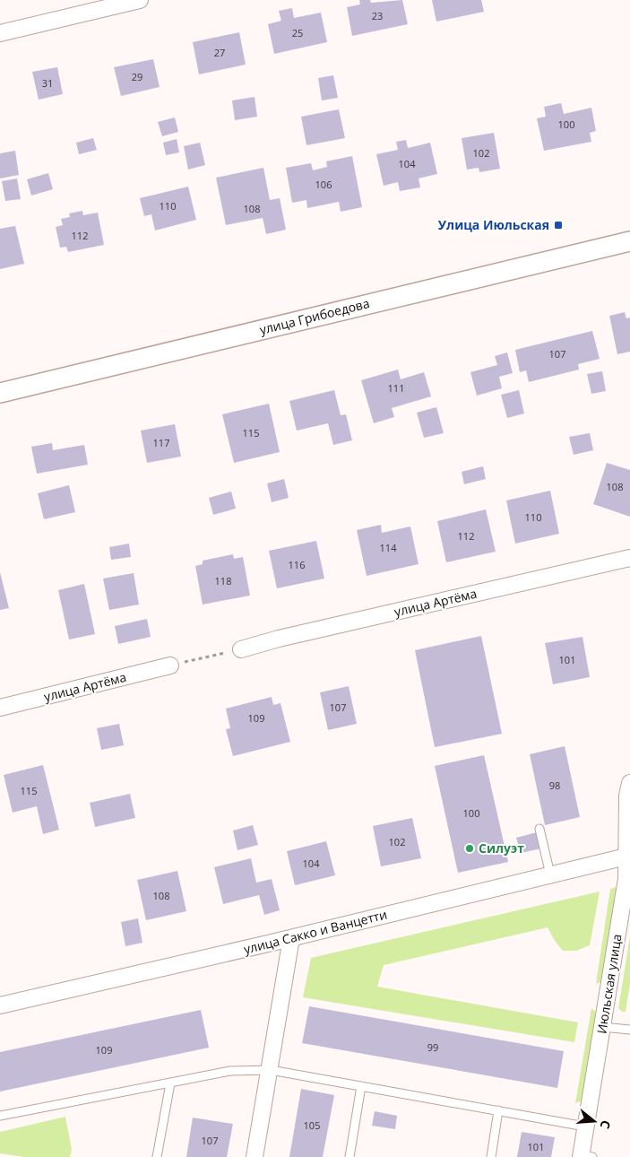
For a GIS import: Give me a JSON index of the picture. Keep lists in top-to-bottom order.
{
  "streets": {
    "street": [
      "улица Грибоедова",
      "улица Артёма",
      "улица Сакко и Ванцетти",
      "Июльская улица"
    ]
  },
  "crossings": [
    ["улица Сакко и Ванцетти", "Июльская улица"]
  ],
  "places": {
    "transit": ["Улица Июльская"],
    "other": ["Силуэт"]
  },
  "house_numbers": [
    "23",
    "25",
    "27",
    "29",
    "31",
    "100",
    "102",
    "104",
    "106",
    "110",
    "108",
    "112",
    "107",
    "111",
    "115",
    "117",
    "108",
    "110",
    "112",
    "114",
    "116",
    "118",
    "101",
    "107",
    "109",
    "98",
    "115",
    "100",
    "102",
    "104",
    "108",
    "99",
    "109",
    "105",
    "107",
    "101"
  ],
  "north": "right"
}
